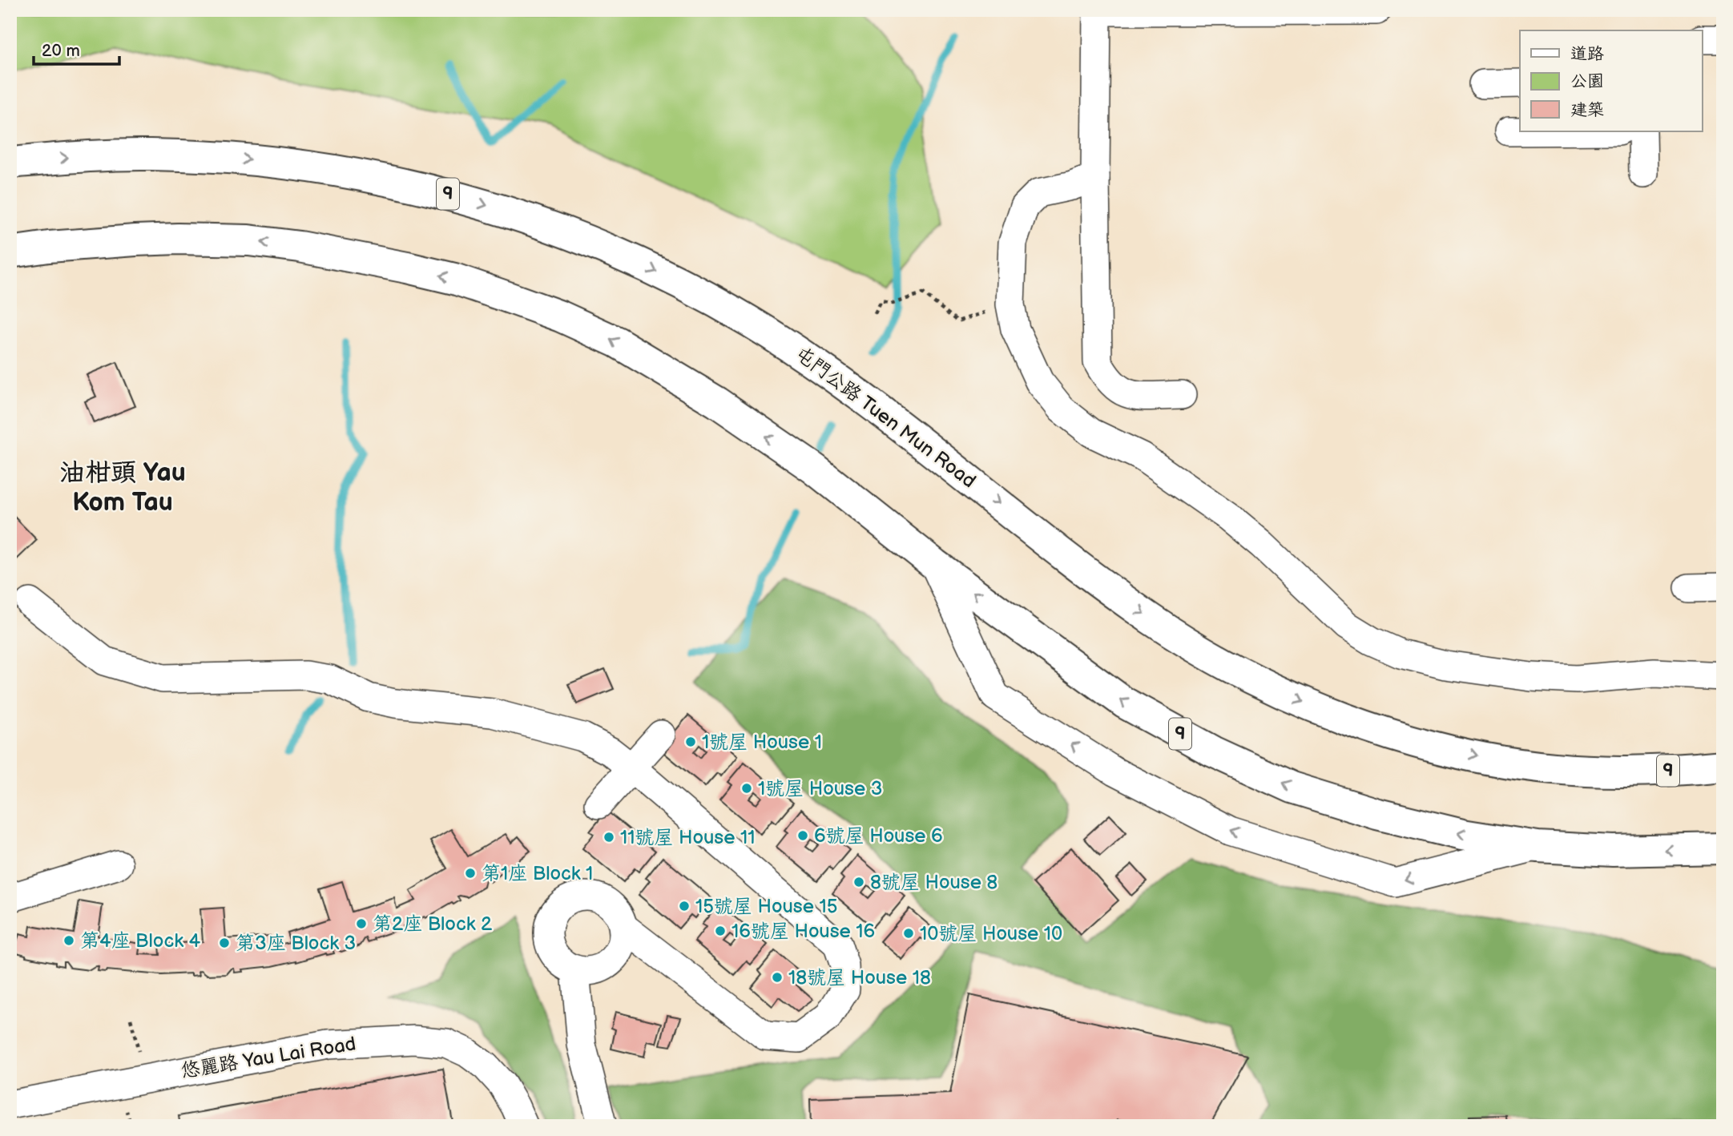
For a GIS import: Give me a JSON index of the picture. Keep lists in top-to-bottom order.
{
  "streets": {
    "highway": ["9", "屯門公路 Tuen Mun Road"],
    "street": ["悠麗路 Yau Lai Road"]
  },
  "districts": ["油柑頭 Yau Kom Tau"],
  "places": [
    "1號屋 House 1",
    "1號屋 House 3",
    "6號屋 House 6",
    "11號屋 House 11",
    "第1座 Block 1",
    "8號屋 House 8",
    "15號屋 House 15",
    "第2座 Block 2",
    "16號屋 House 16",
    "10號屋 House 10",
    "第4座 Block 4",
    "第3座 Block 3",
    "18號屋 House 18"
  ],
  "legend": ["道路", "公園", "建築"],
  "scale_bar": "20 m"
}
